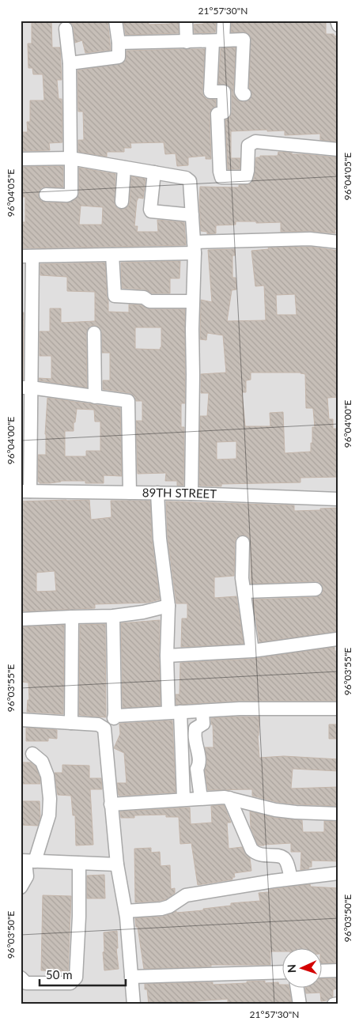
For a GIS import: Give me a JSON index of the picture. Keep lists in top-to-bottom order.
{
  "streets": {
    "street": ["89TH STREET"]
  },
  "scale_bar": "50 m",
  "north": "left",
  "coordinates": [
    "21°57'30\"N",
    "96°04'05\"E",
    "96°04'00\"E",
    "96°03'55\"E",
    "96°03'50\"E"
  ]
}
